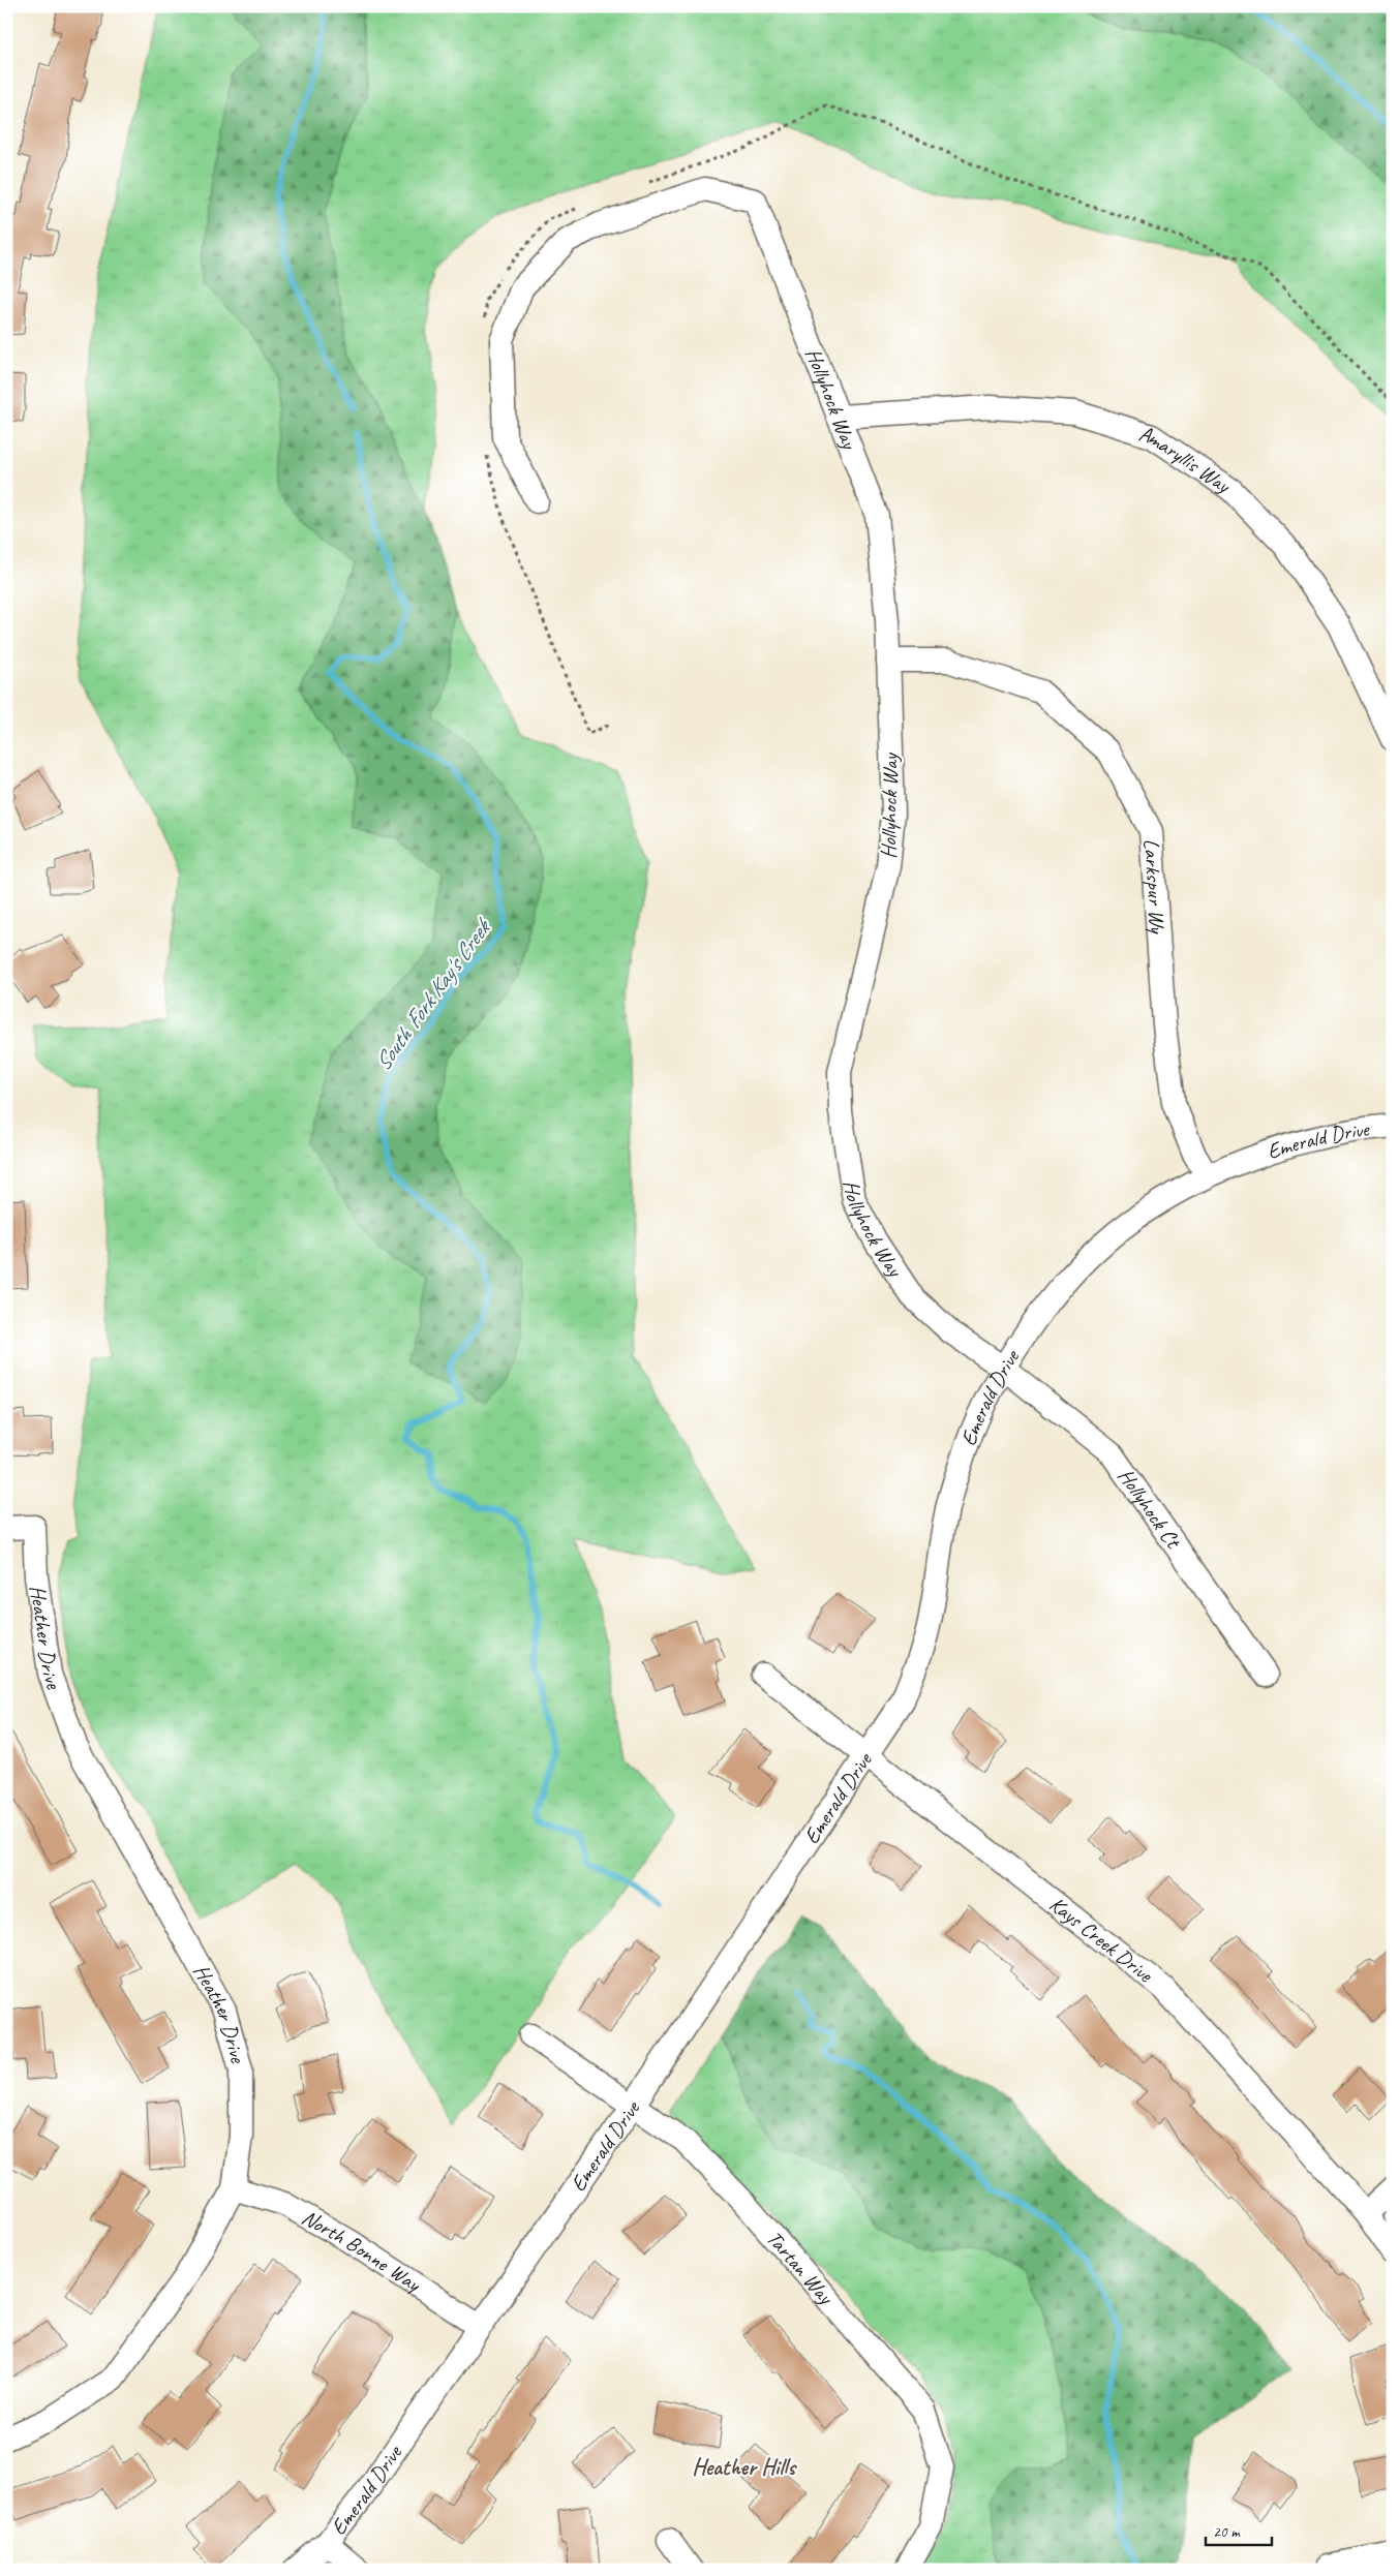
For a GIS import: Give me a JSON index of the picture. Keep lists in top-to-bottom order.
{
  "streets": {
    "street": [
      "Hollyhock Way",
      "Amaryllis Way",
      "Larkspur Wy",
      "Emerald Drive",
      "Hollyhock Ct",
      "Heather Drive",
      "Kays Creek Drive",
      "North Bonne Way",
      "Tartan Way"
    ]
  },
  "crossings": [
    ["Hollyhock Way", "Amaryllis Way"],
    ["Hollyhock Way", "Larkspur Wy"],
    ["Hollyhock Way", "Emerald Drive"],
    ["Hollyhock Way", "Hollyhock Ct"],
    ["Larkspur Wy", "Emerald Drive"],
    ["Emerald Drive", "Hollyhock Ct"],
    ["Emerald Drive", "Kays Creek Drive"],
    ["Emerald Drive", "North Bonne Way"],
    ["Emerald Drive", "Tartan Way"],
    ["Heather Drive", "North Bonne Way"]
  ],
  "districts": ["Heather Hills"],
  "water": ["South Fork Kay's Creek"],
  "scale_bar": "20 m"
}
